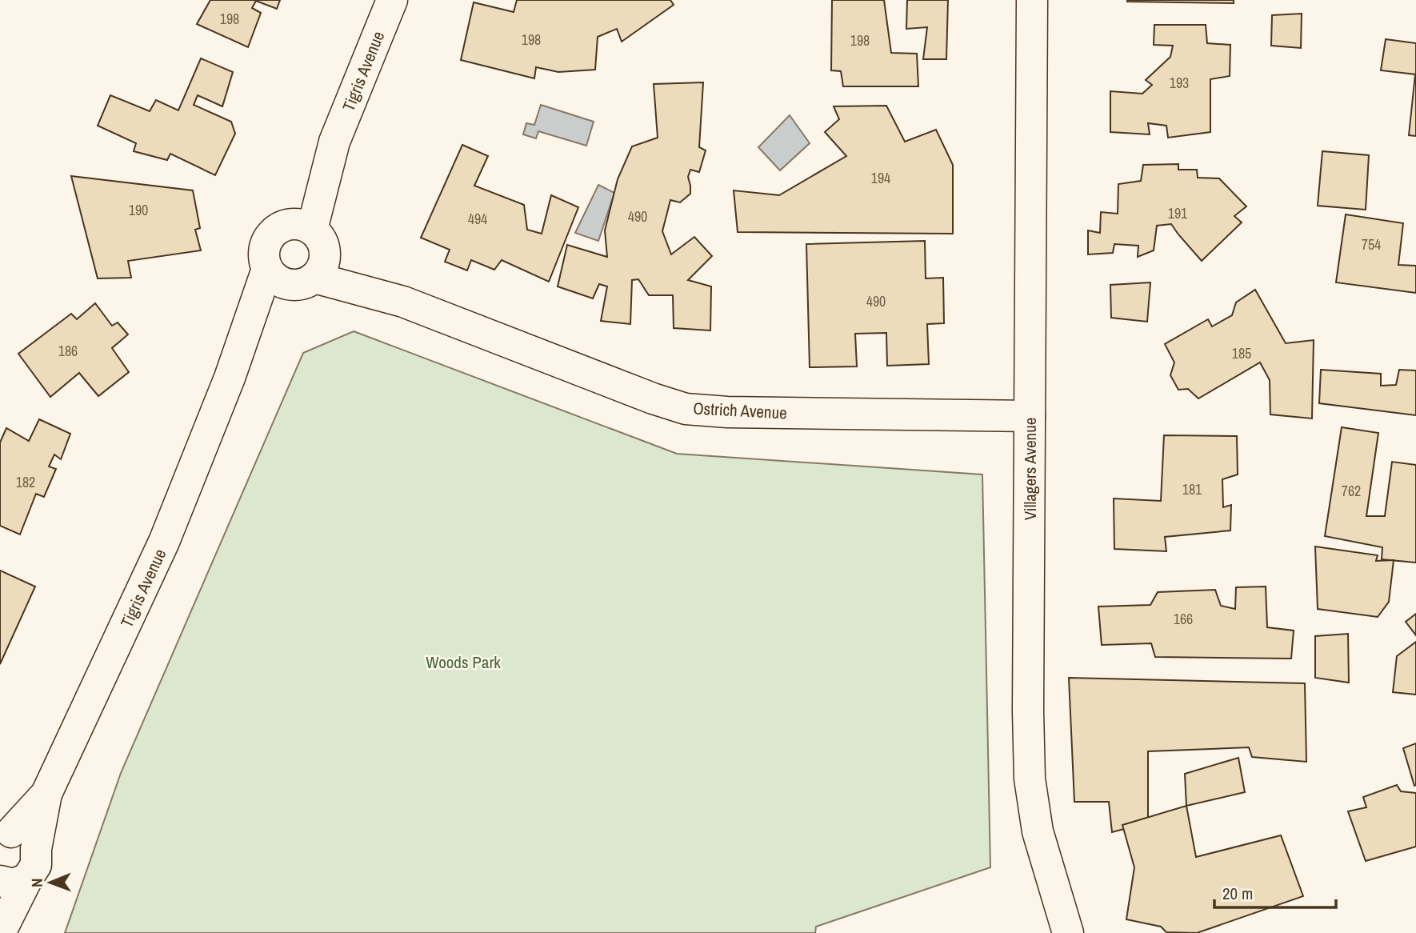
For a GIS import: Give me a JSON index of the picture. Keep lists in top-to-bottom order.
{
  "streets": {
    "street": ["Tigris Avenue", "Ostrich Avenue", "Villagers Avenue"]
  },
  "crossings": [
    ["Tigris Avenue", "Ostrich Avenue"],
    ["Ostrich Avenue", "Villagers Avenue"]
  ],
  "parks": ["Woods Park"],
  "house_numbers": [
    "198",
    "198",
    "198",
    "193",
    "194",
    "190",
    "191",
    "490",
    "494",
    "754",
    "490",
    "186",
    "185",
    "182",
    "181",
    "762",
    "166"
  ],
  "scale_bar": "20 m",
  "north": "left"
}
